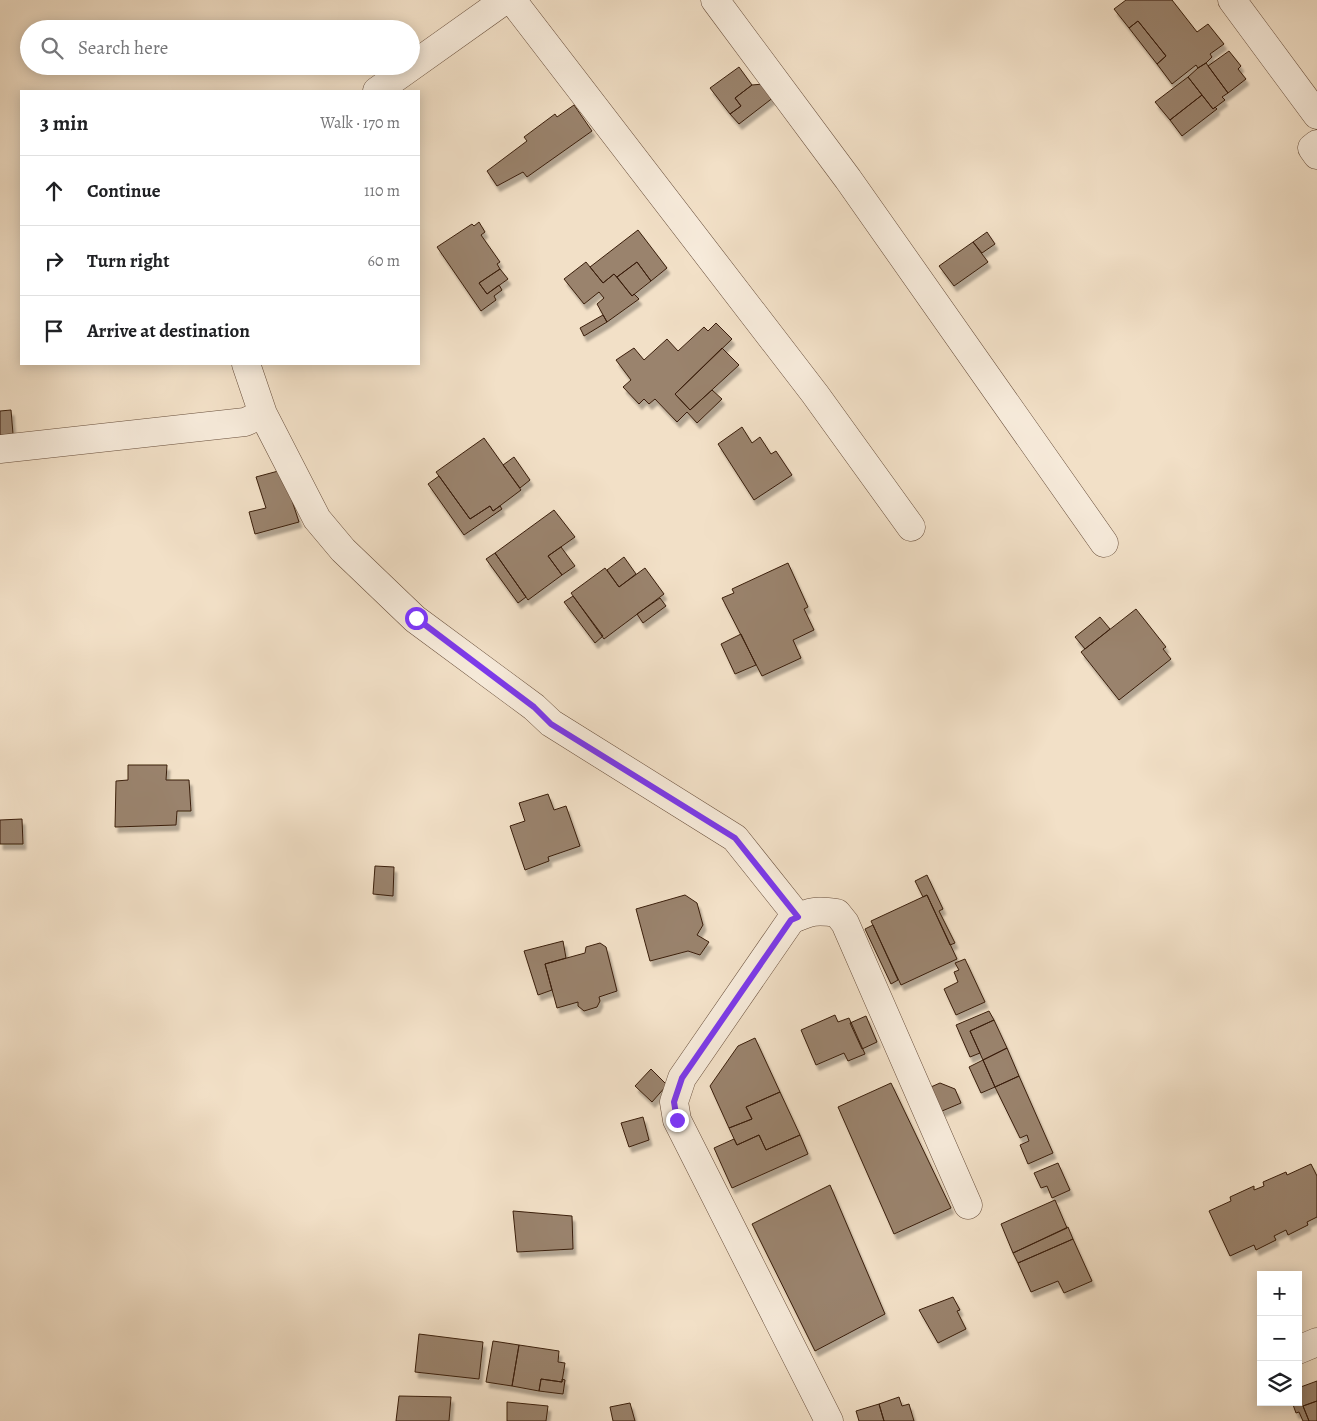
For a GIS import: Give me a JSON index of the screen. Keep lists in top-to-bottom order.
{
  "page": {
    "search": "Search here",
    "heading": ["3 min", "Walk · 170 m"],
    "list": [
      ["Continue", "110 m"],
      ["Turn right", "60 m"],
      "Arrive at destination"
    ],
    "map_buttons": ["+", "−"]
  }
}
